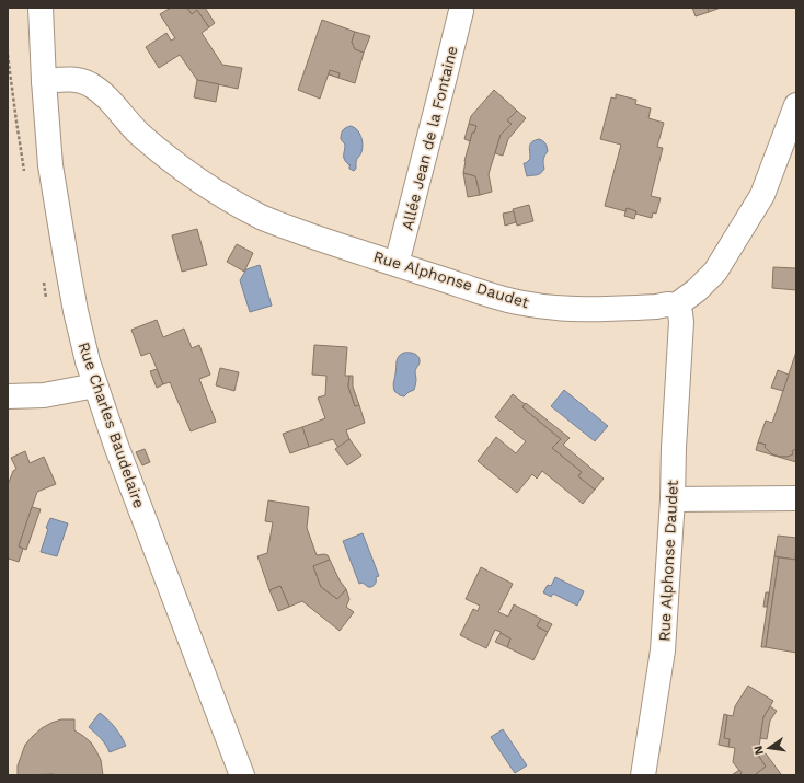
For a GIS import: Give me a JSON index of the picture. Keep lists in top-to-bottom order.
{
  "streets": {
    "street": ["Allée Jean de la Fontaine", "Rue Alphonse Daudet", "Rue Charles Baudelaire"]
  },
  "crossings": [
    ["Allée Jean de la Fontaine", "Rue Alphonse Daudet"],
    ["Rue Alphonse Daudet", "Rue Charles Baudelaire"]
  ],
  "north": "left"
}
